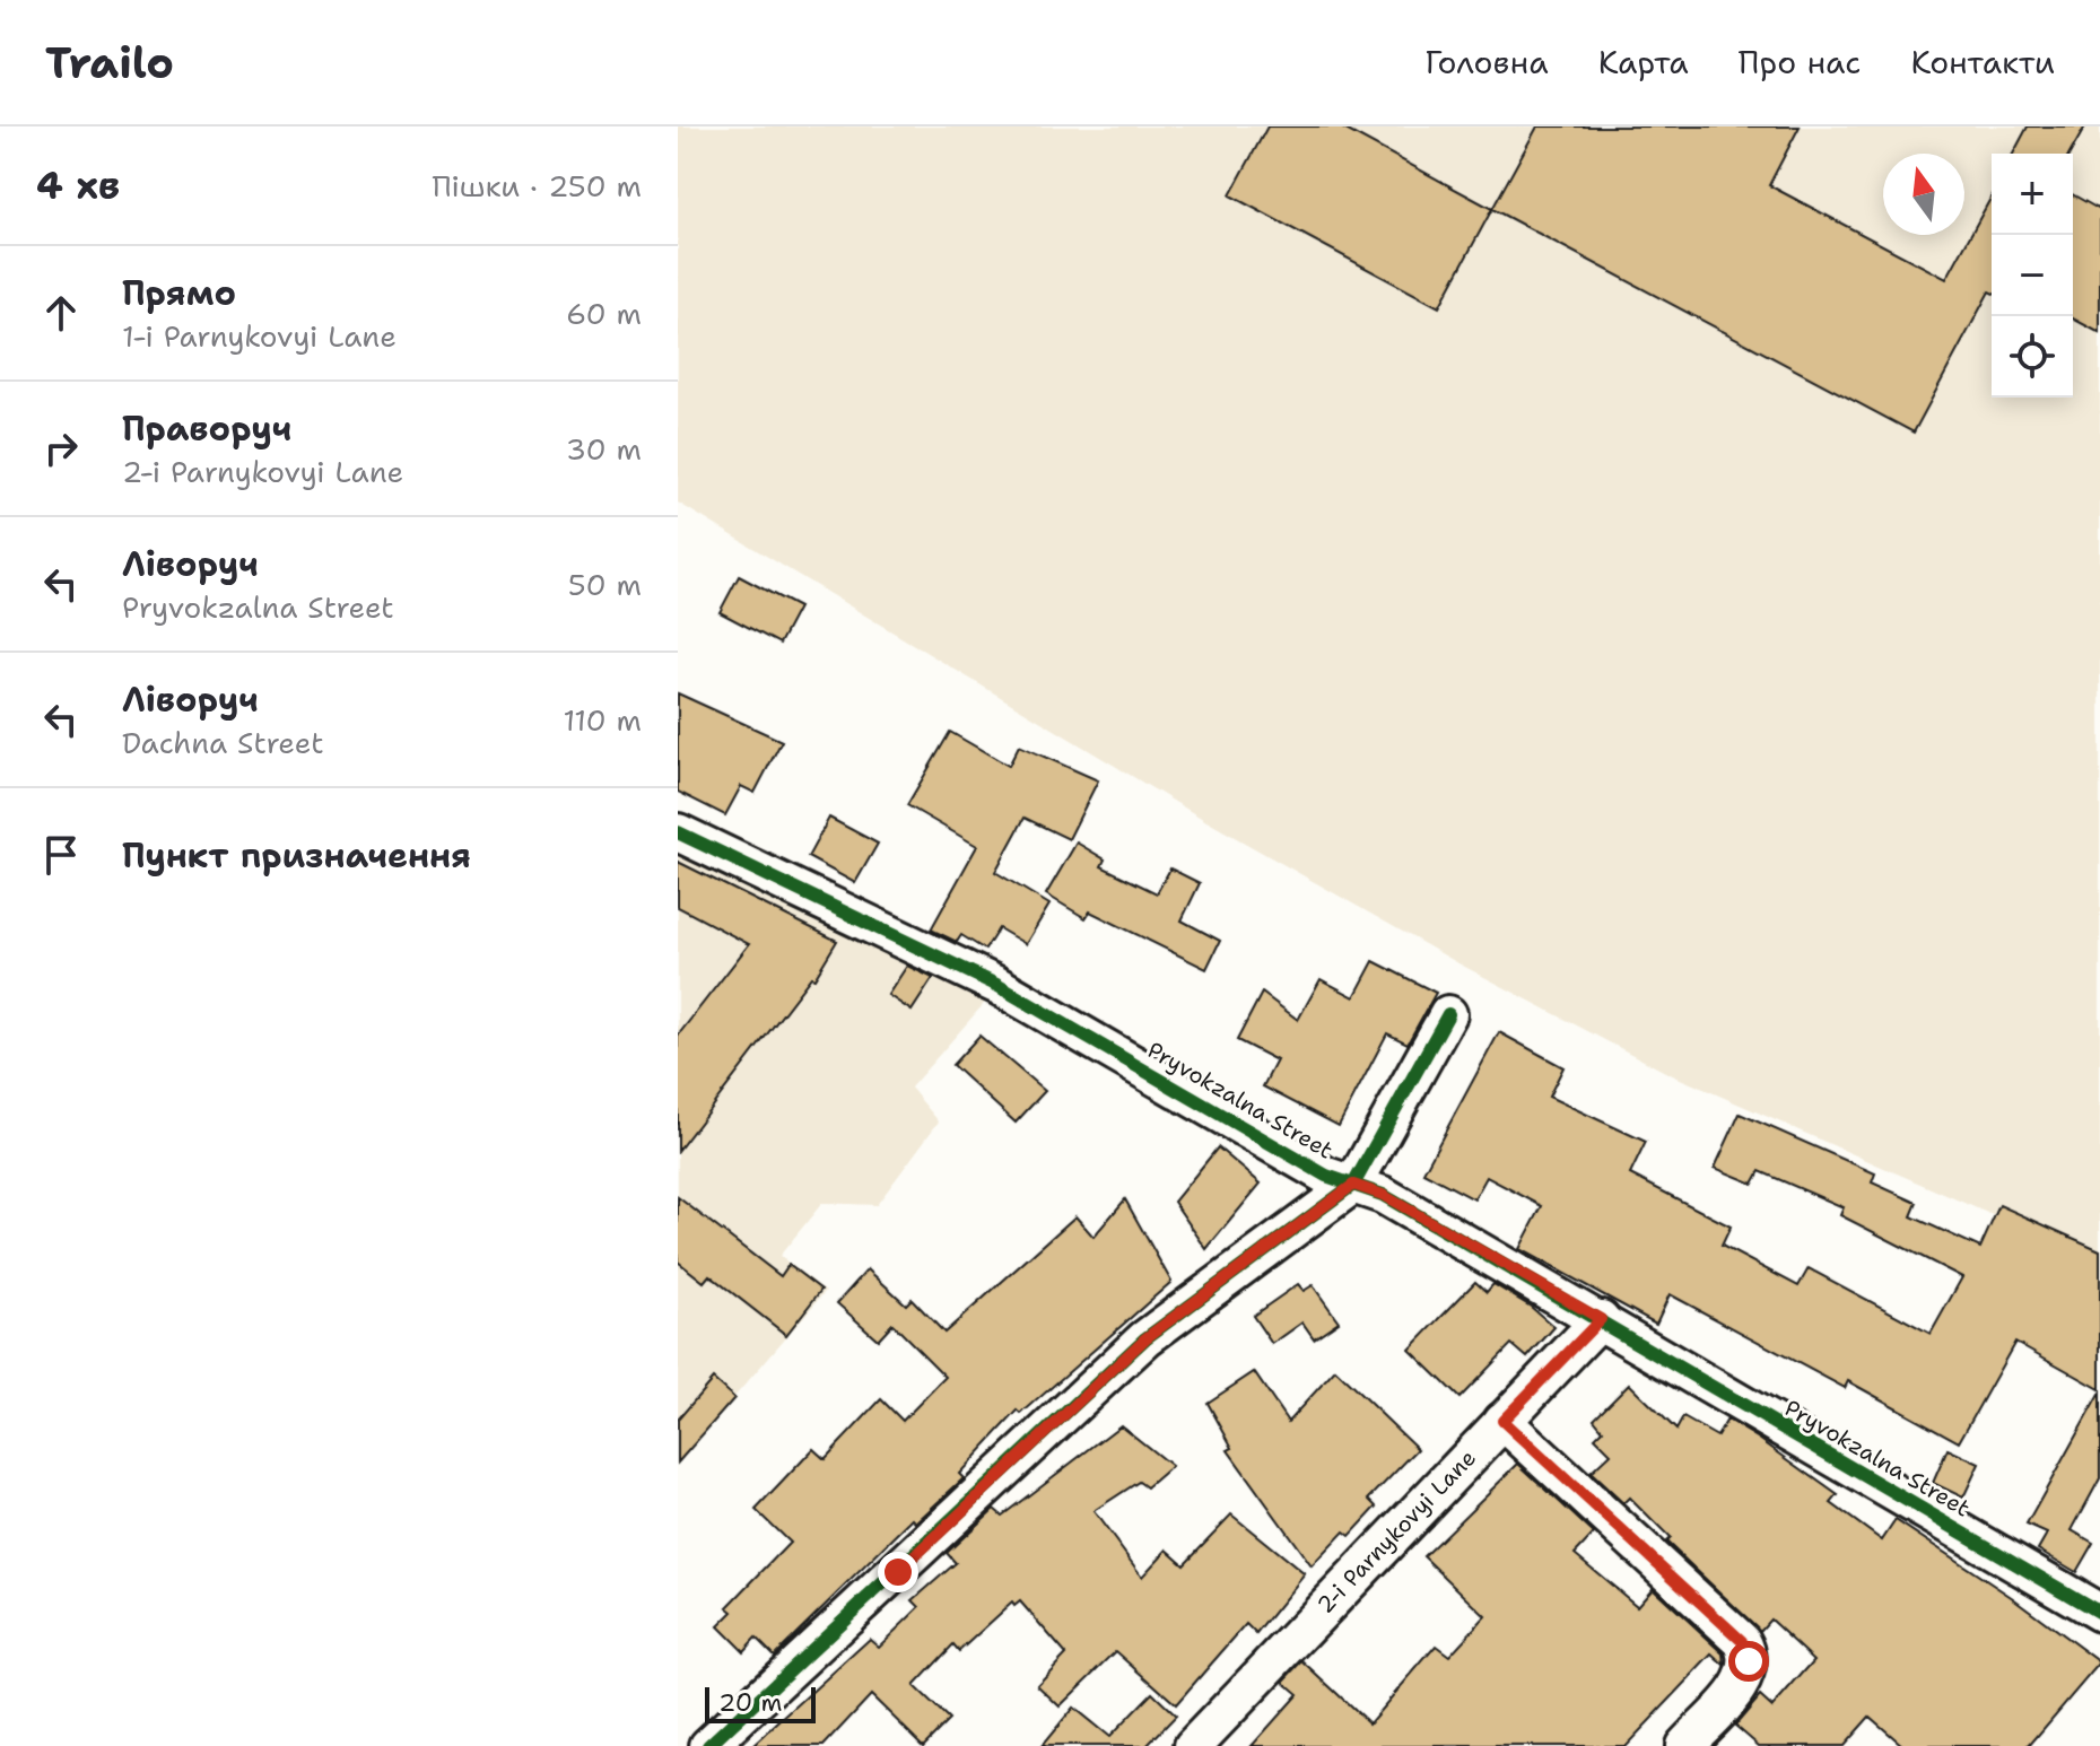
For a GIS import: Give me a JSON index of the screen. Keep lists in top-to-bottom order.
{
  "streets": {
    "street": ["Pryvokzalna Street", "2-i Parnykovyi Lane"]
  },
  "crossings": [
    ["Pryvokzalna Street", "2-i Parnykovyi Lane"]
  ],
  "scale_bar": "20 m",
  "north": "top",
  "page": {
    "header": "Trailo",
    "nav": [
      "Головна",
      "Карта",
      "Про нас",
      "Контакти"
    ],
    "heading": ["4 хв", "Пішки · 250 m"],
    "map_buttons": ["+", "−"],
    "list": [
      ["Прямо", "1-i Parnykovyi Lane", "60 m"],
      ["Праворуч", "2-i Parnykovyi Lane", "30 m"],
      ["Ліворуч", "Pryvokzalna Street", "50 m"],
      ["Ліворуч", "Dachna Street", "110 m"],
      "Пункт призначення"
    ],
    "scale": "20 m"
  }
}
